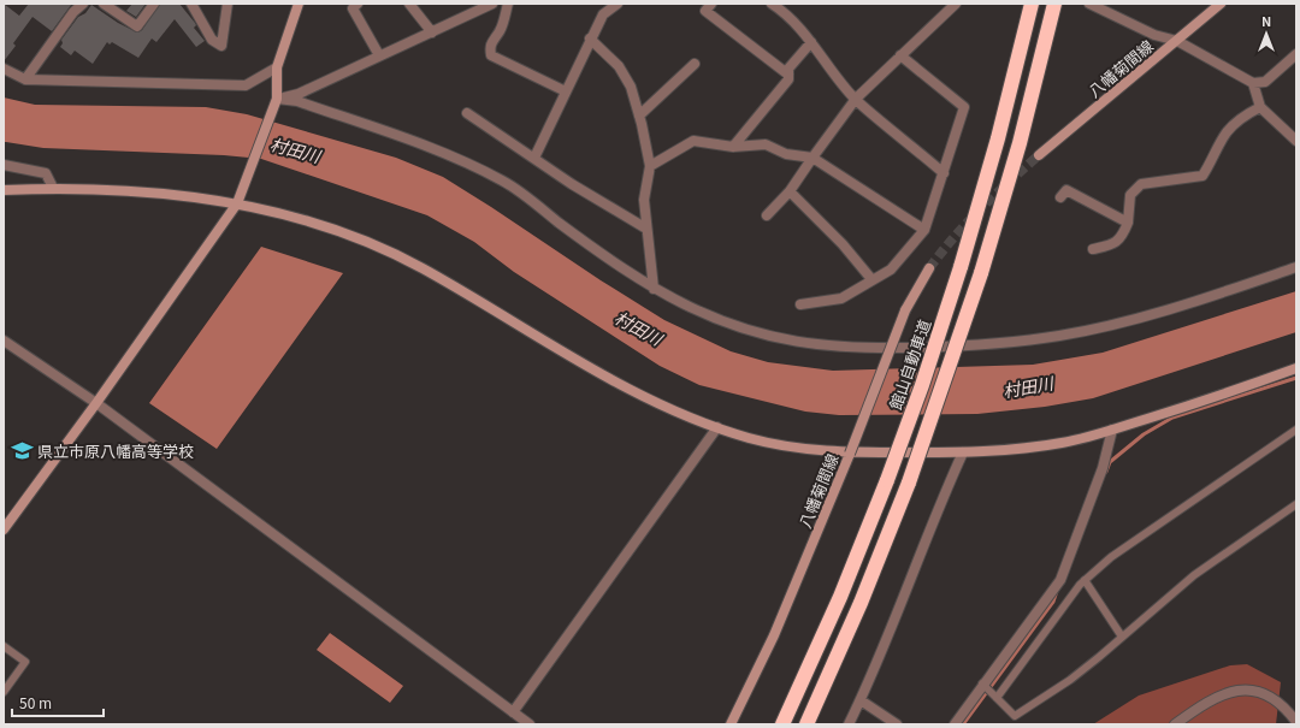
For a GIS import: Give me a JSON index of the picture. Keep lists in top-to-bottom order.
{
  "streets": {
    "highway": ["館山自動車道"],
    "street": ["八幡菊間線"]
  },
  "water": ["村田川"],
  "places": {
    "school or university": ["県立市原八幡高等学校"]
  },
  "scale_bar": "50 m",
  "north": "top"
}
